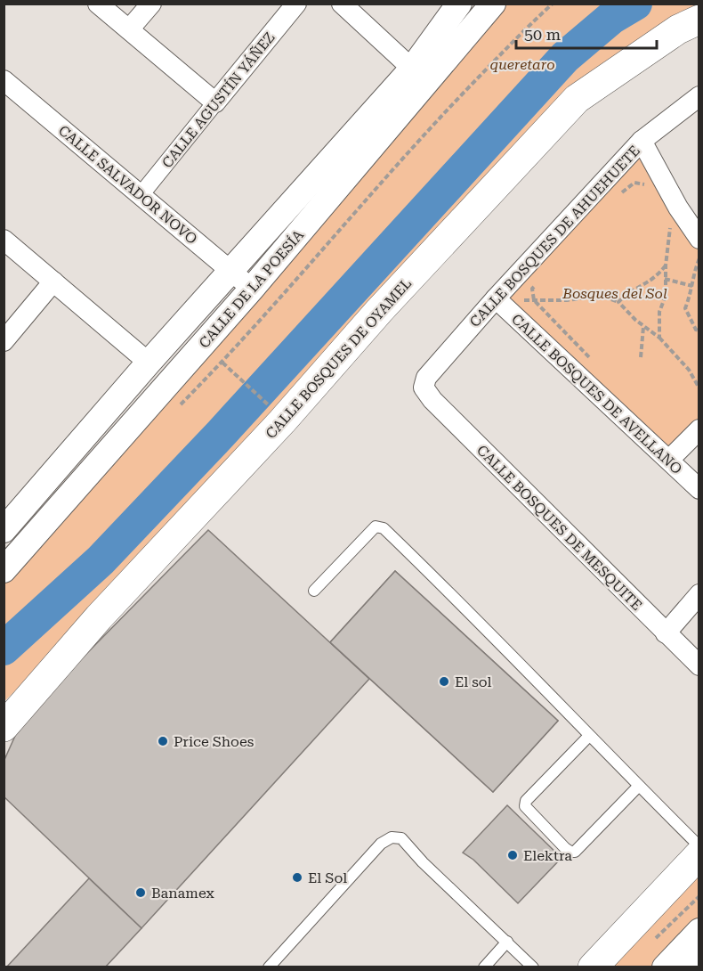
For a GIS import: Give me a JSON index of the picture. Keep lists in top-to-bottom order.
{
  "streets": {
    "main road": ["CALLE BOSQUES DE OYAMEL"],
    "street": [
      "CALLE AGUSTÍN YÁÑEZ",
      "CALLE SALVADOR NOVO",
      "CALLE BOSQUES DE AHUEHUETE",
      "CALLE DE LA POESÍA",
      "CALLE BOSQUES DE AVELLANO",
      "CALLE BOSQUES DE MESQUITE"
    ]
  },
  "crossings": [
    ["CALLE AGUSTÍN YÁÑEZ", "CALLE SALVADOR NOVO"],
    ["CALLE SALVADOR NOVO", "CALLE DE LA POESÍA"],
    ["CALLE BOSQUES DE AHUEHUETE", "CALLE BOSQUES DE AVELLANO"],
    ["CALLE BOSQUES DE AHUEHUETE", "CALLE BOSQUES DE MESQUITE"]
  ],
  "parks": ["queretaro", "Bosques del Sol"],
  "places": [
    "El sol",
    "Price Shoes",
    "Elektra",
    "El Sol",
    "Banamex"
  ],
  "scale_bar": "50 m"
}
